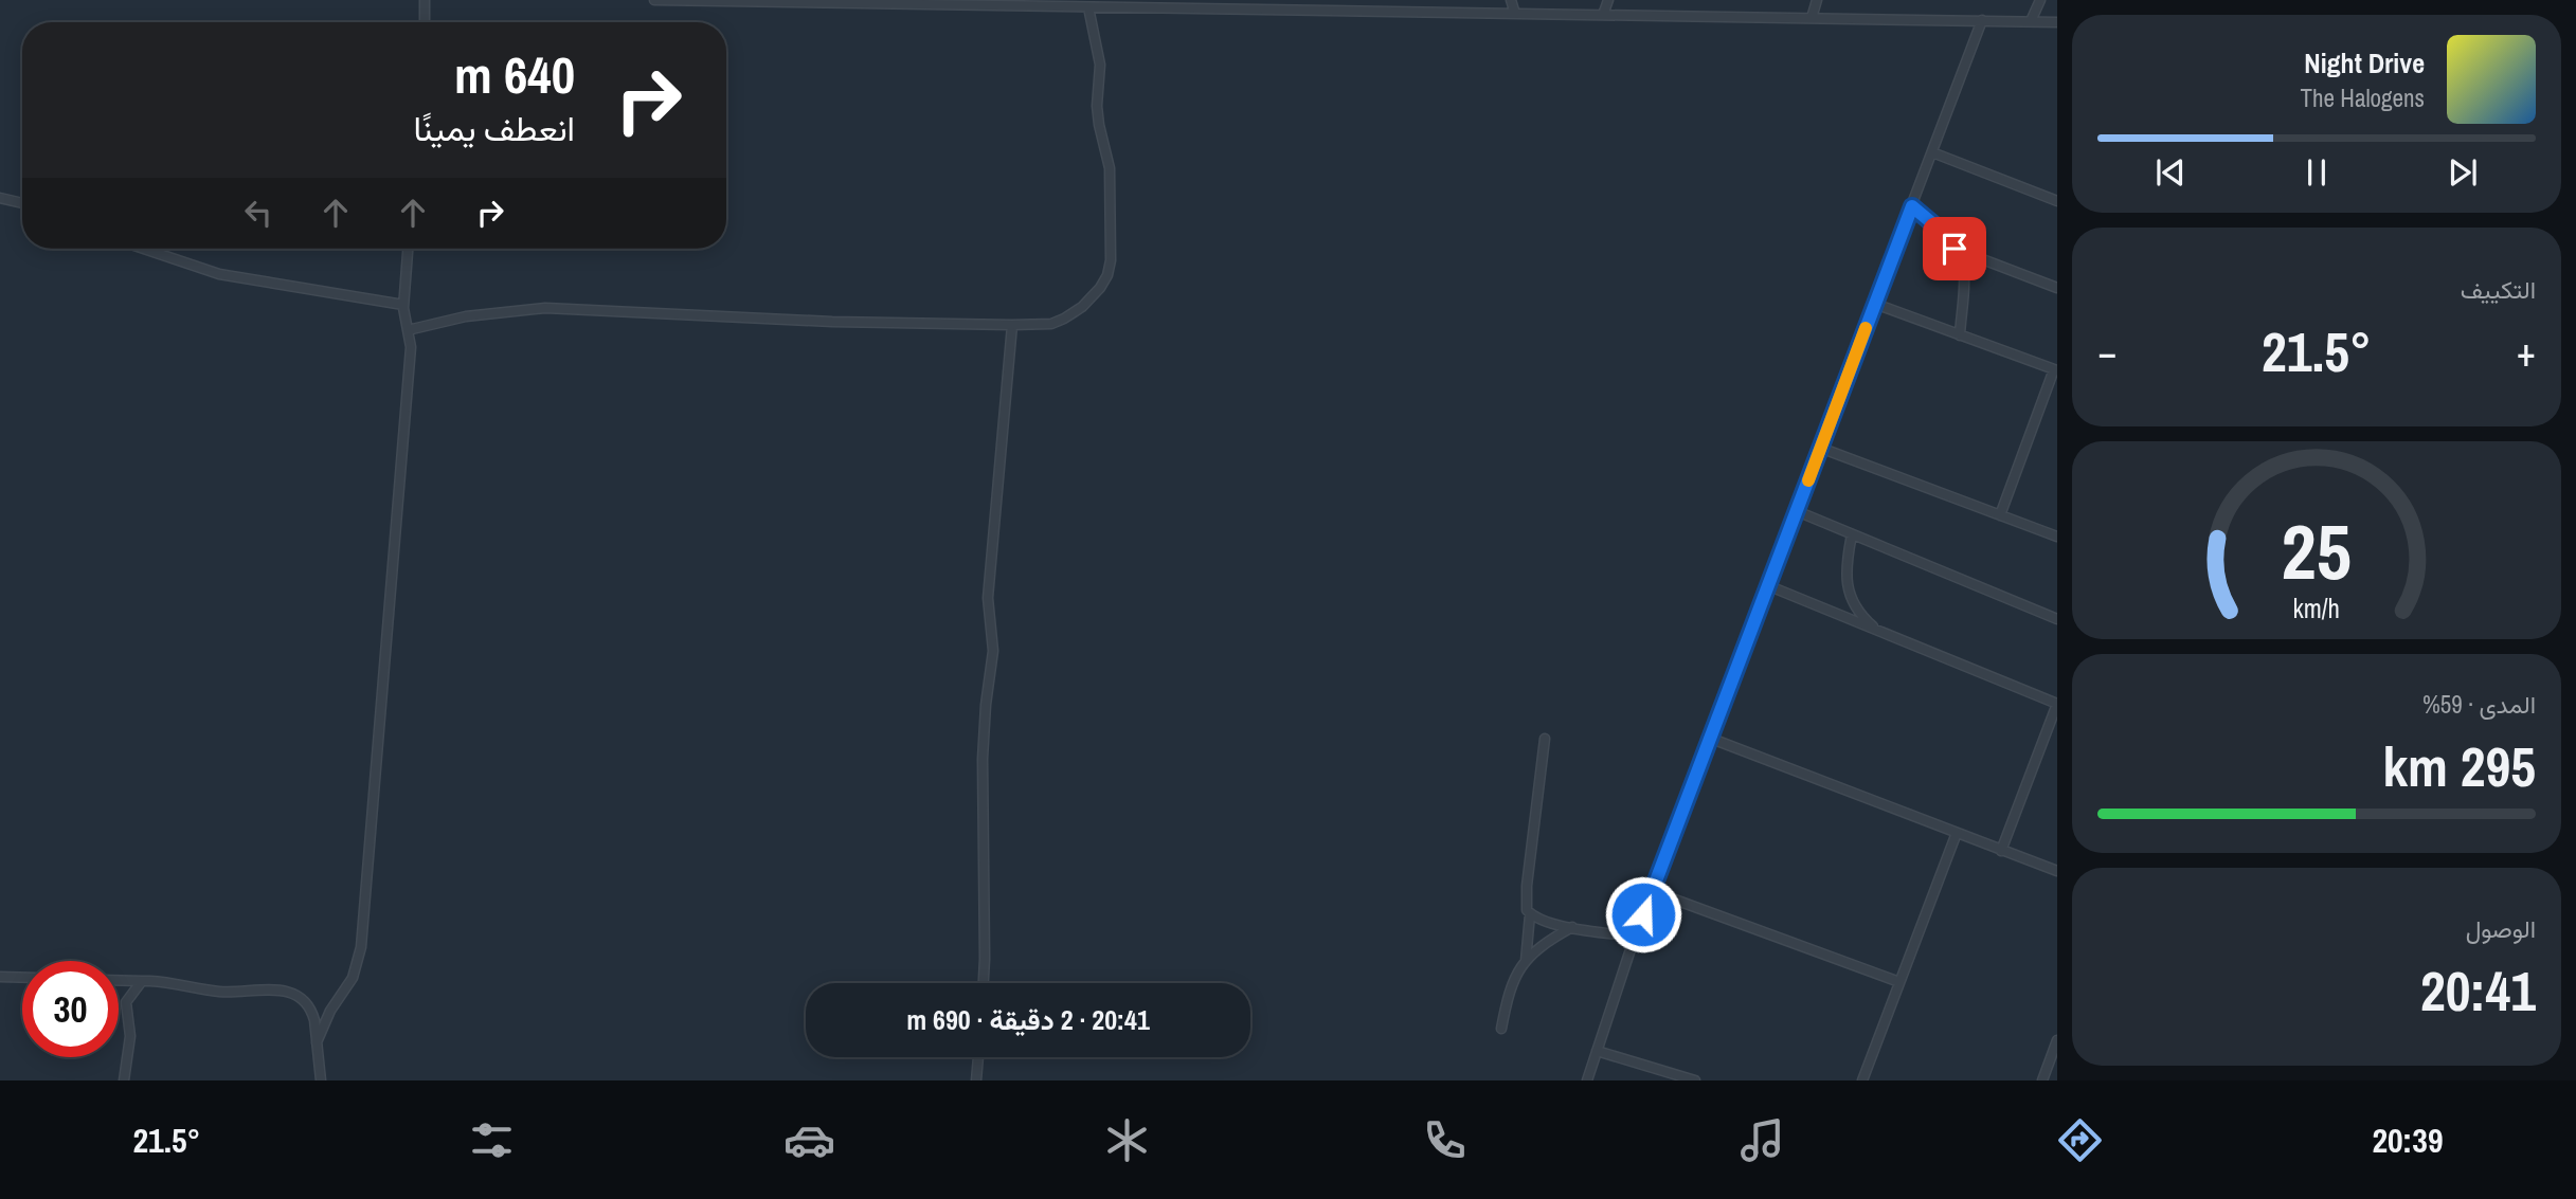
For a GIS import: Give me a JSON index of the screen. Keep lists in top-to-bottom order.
{
  "page": {
    "turn": ["640 m", "انعطف يمينًا"],
    "song": ["Night Drive", "The Halogens"],
    "tile": [
      "التكييف",
      ["المدى · 59%", "295 km"],
      ["الوصول", "20:41"]
    ],
    "heat": ["−", "21.5°", "+"],
    "limit": "30",
    "trip": "20:41 · 2 دقيقة · 690 m",
    "tabs": ["20:39", "21.5°"],
    "gauge": ["25", "km/h"]
  }
}
